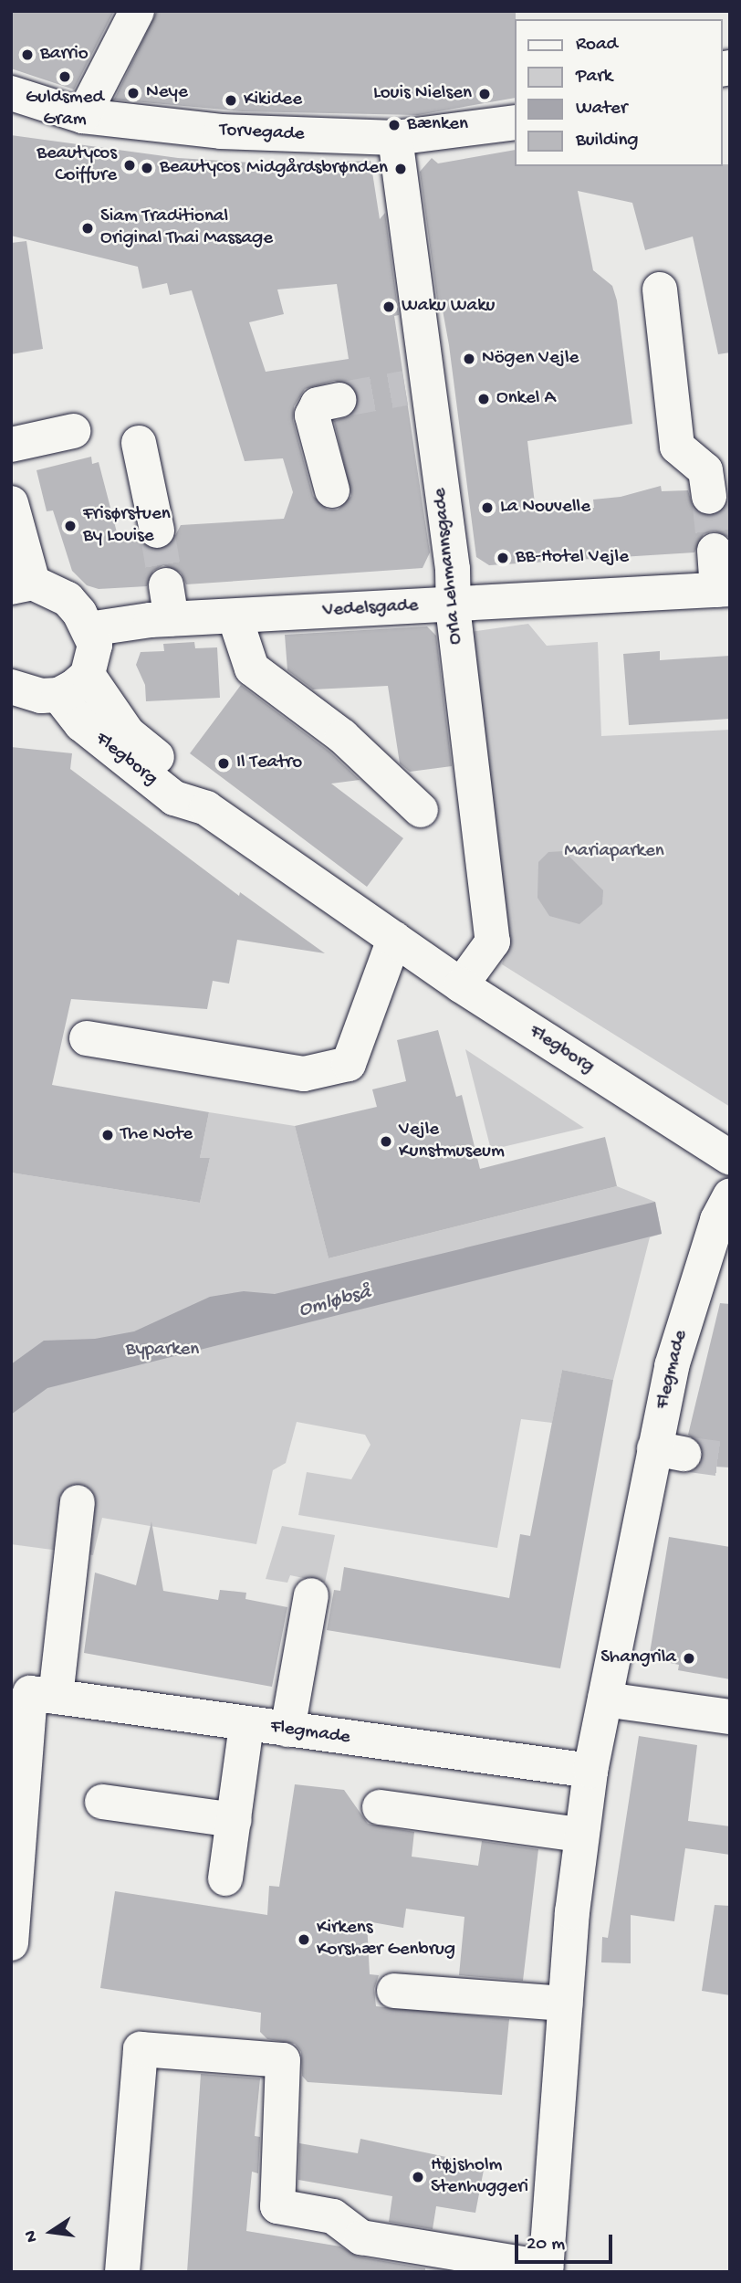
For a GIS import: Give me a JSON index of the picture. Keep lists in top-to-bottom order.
{
  "streets": {
    "street": [
      "Torvegade",
      "Orla Lehmannsgade",
      "Vedelsgade",
      "Flegborg",
      "Flegmade"
    ]
  },
  "crossings": [
    ["Torvegade", "Orla Lehmannsgade"],
    ["Orla Lehmannsgade", "Vedelsgade"],
    ["Orla Lehmannsgade", "Flegborg"]
  ],
  "water": ["Omløbså"],
  "parks": ["Mariaparken", "Byparken"],
  "places": [
    "Barrio",
    "Guldsmed Gram",
    "Neye",
    "Louis Nielsen",
    "Kikidee",
    "Bænken",
    "Beautycos Coiffure",
    "Beautycos",
    "Midgårdsbrønden",
    "Siam Traditional Original Thai Massage",
    "Waku Waku",
    "Nögen Vejle",
    "Onkel A",
    "La Nouvelle",
    "Frisørstuen By Louise",
    "BB-Hotel Vejle",
    "Il Teatro",
    "The Note",
    "Vejle Kunstmuseum",
    "Shangrila",
    "Kirkens Korshær Genbrug",
    "Højsholm Stenhuggeri"
  ],
  "legend": [
    "Road",
    "Park",
    "Water",
    "Building"
  ],
  "scale_bar": "20 m",
  "north": "left"
}
